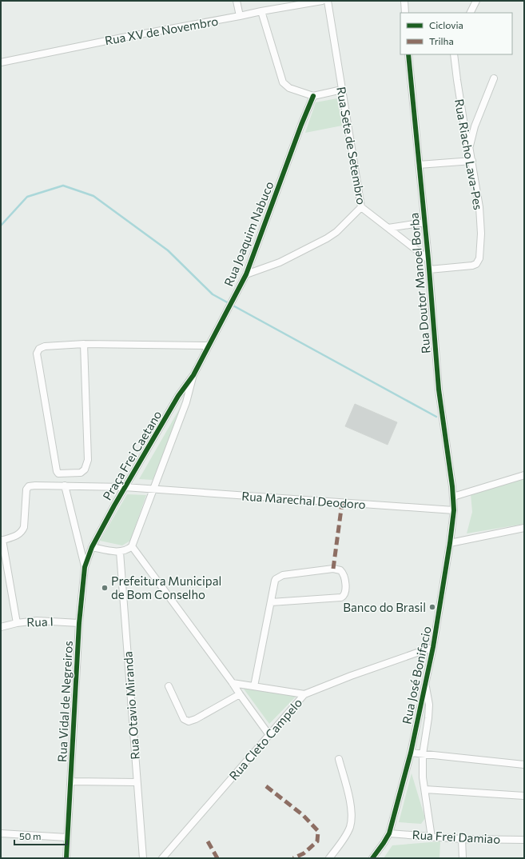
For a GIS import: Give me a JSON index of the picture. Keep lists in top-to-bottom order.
{
  "streets": {
    "street": [
      "Rua XV de Novembro",
      "Rua Sete de Setembro",
      "Rua Riacho Lava-Pes",
      "Rua Joaquim Nabuco",
      "Rua Doutor Manoel Borba",
      "Praça Frei Caetano",
      "Rua Marechal Deodoro",
      "Rua I",
      "Rua José Bonifacio",
      "Rua Vidal de Negreiros",
      "Rua Otavio Miranda",
      "Rua Cleto Campelo",
      "Rua Frei Damiao"
    ]
  },
  "crossings": [
    ["Rua Sete de Setembro", "Rua Doutor Manoel Borba"],
    ["Rua Riacho Lava-Pes", "Rua Doutor Manoel Borba"],
    ["Rua Joaquim Nabuco", "Praça Frei Caetano"],
    ["Rua Doutor Manoel Borba", "Rua Marechal Deodoro"],
    ["Rua Doutor Manoel Borba", "Rua José Bonifacio"],
    ["Praça Frei Caetano", "Rua Marechal Deodoro"],
    ["Praça Frei Caetano", "Rua Vidal de Negreiros"],
    ["Rua Marechal Deodoro", "Rua José Bonifacio"],
    ["Rua I", "Rua Vidal de Negreiros"],
    ["Rua José Bonifacio", "Rua Cleto Campelo"],
    ["Rua José Bonifacio", "Rua Frei Damiao"]
  ],
  "places": ["Prefeitura Municipal de Bom Conselho", "Banco do Brasil"],
  "legend": ["Ciclovia", "Trilha"],
  "scale_bar": "50 m"
}
